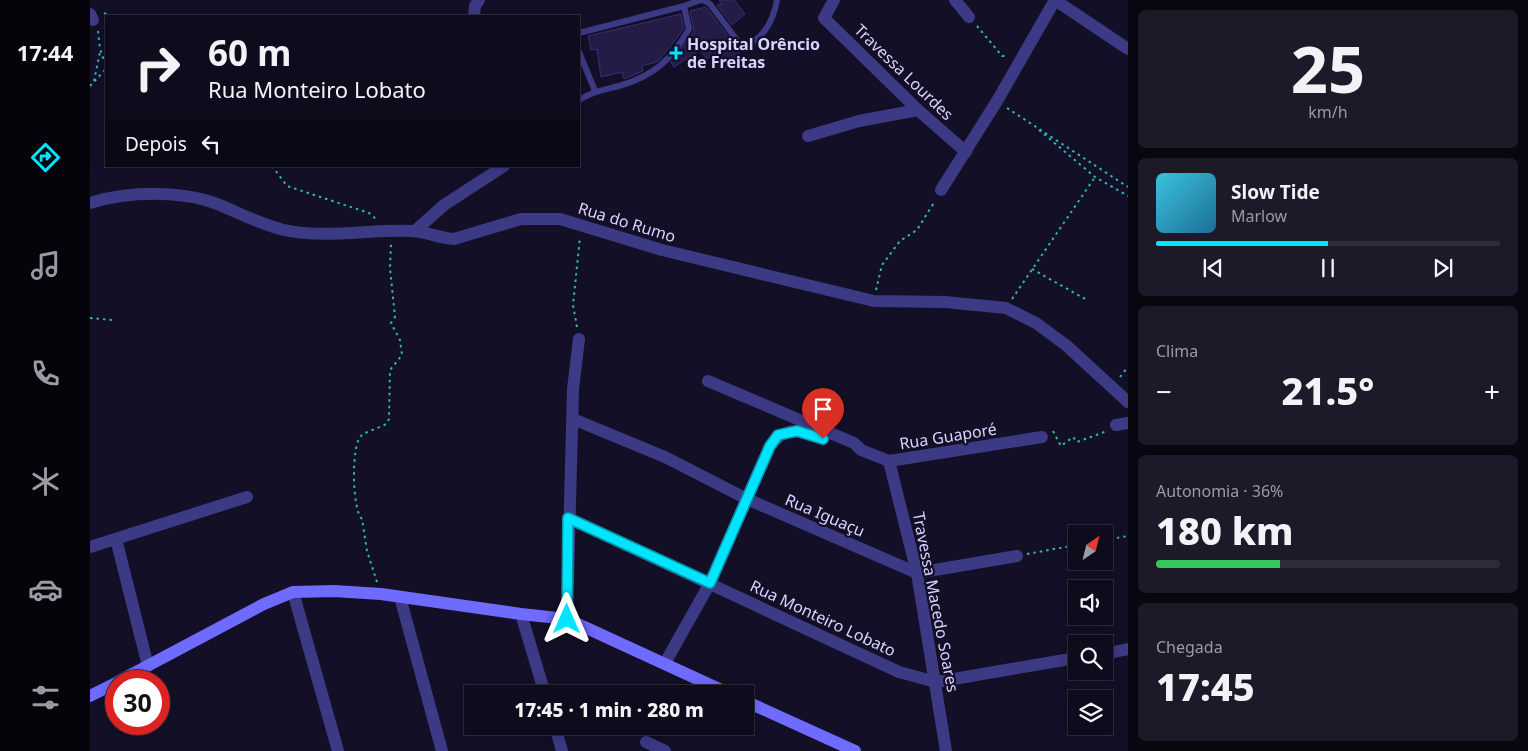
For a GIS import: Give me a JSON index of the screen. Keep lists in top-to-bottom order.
{
  "streets": {
    "street": [
      "Travessa Lourdes",
      "Rua do Rumo",
      "Rua Guaporé",
      "Rua Iguaçu",
      "Travessa Macedo Soares",
      "Rua Monteiro Lobato"
    ]
  },
  "crossings": [
    ["Rua Guaporé", "Travessa Macedo Soares"],
    ["Rua Iguaçu", "Travessa Macedo Soares"],
    ["Travessa Macedo Soares", "Rua Monteiro Lobato"]
  ],
  "places": {
    "health": ["Hospital Orêncio de Freitas"]
  },
  "north": "top right",
  "page": {
    "tabs": "17:44",
    "tile": [
      ["25", "km/h"],
      "Clima",
      ["Autonomia · 36%", "180 km"],
      ["Chegada", "17:45"]
    ],
    "turn": ["60 m", "Rua Monteiro Lobato"],
    "then": "Depois",
    "song": ["Slow Tide", "Marlow"],
    "heat": ["−", "21.5°", "+"],
    "limit": "30",
    "trip": "17:45 · 1 min · 280 m"
  }
}
